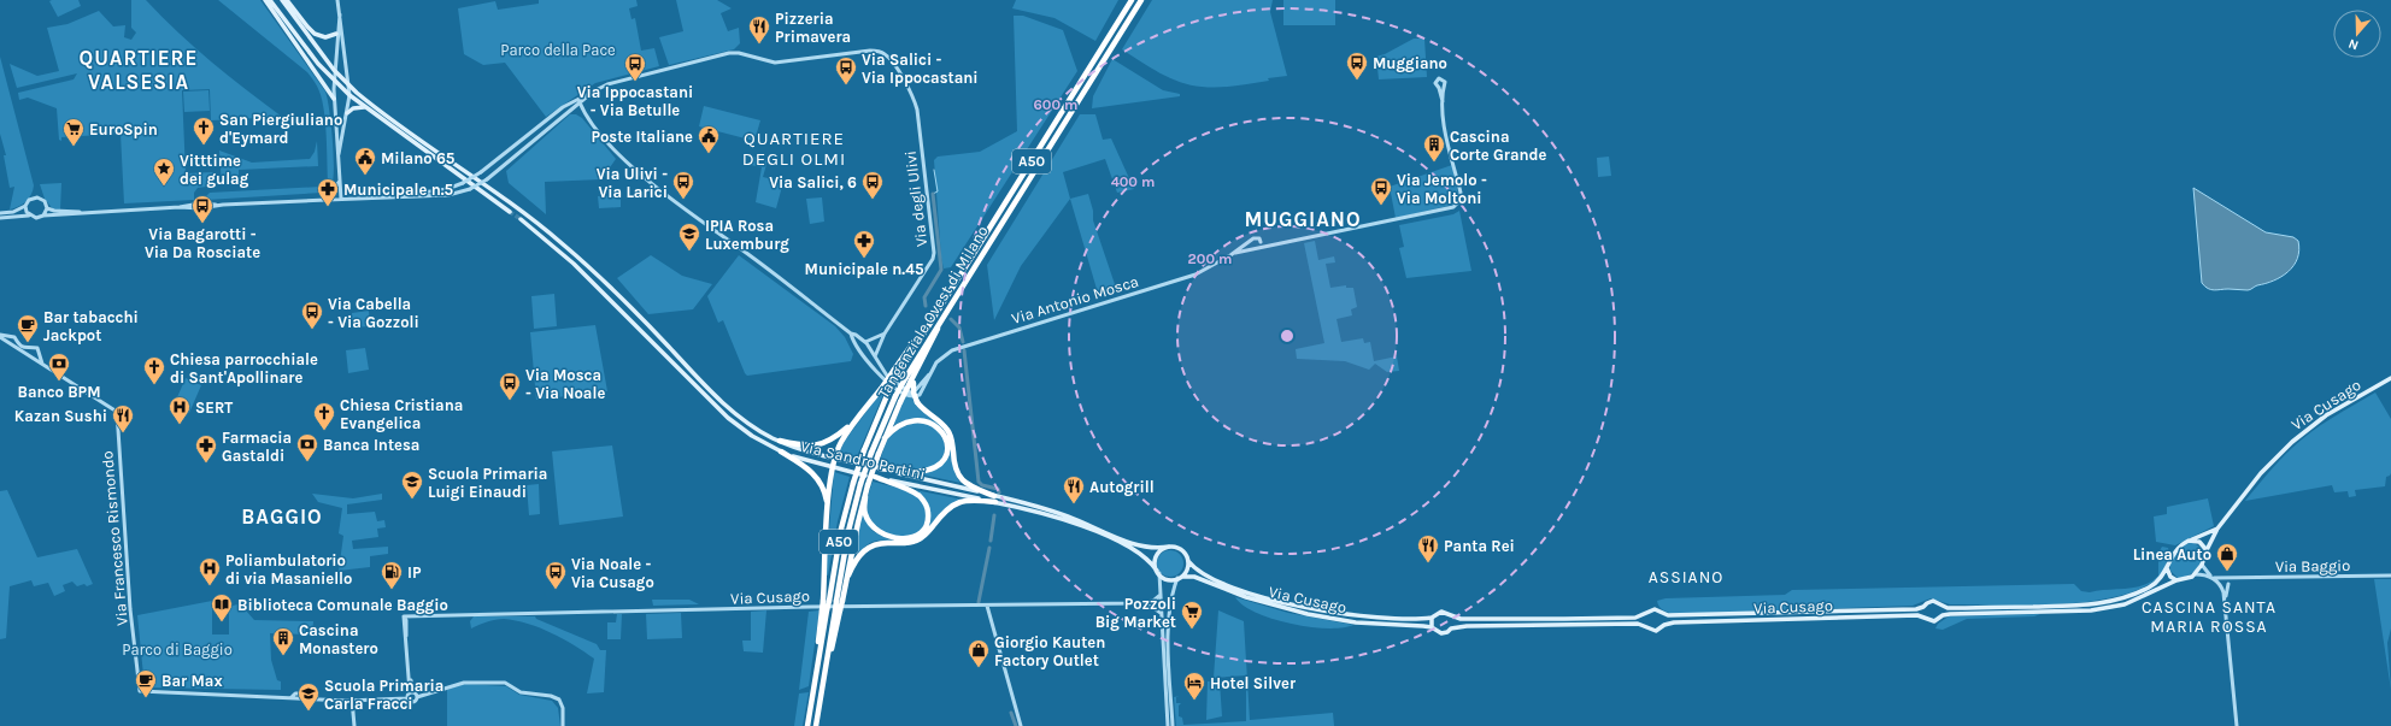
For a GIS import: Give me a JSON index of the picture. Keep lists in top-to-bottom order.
{
  "streets": {
    "highway": ["A50", "Tangenziale Ovest di Milano"],
    "main road": ["Via Cusago", "Via Sandro Pertini"],
    "street": [
      "Via degli Ulivi",
      "Via Antonio Mosca",
      "Via Francesco Rismondo",
      "Via Baggio"
    ]
  },
  "crossings": [
    ["Via degli Ulivi", "Via Antonio Mosca"],
    ["Via Cusago", "Via Sandro Pertini"],
    ["Via Cusago", "Via Baggio"]
  ],
  "districts": [
    "QUARTIERE VALSESIA",
    "QUARTIERE DEGLI OLMI",
    "MUGGIANO",
    "BAGGIO",
    "ASSIANO",
    "CASCINA SANTA MARIA ROSSA"
  ],
  "parks": ["Parco della Pace", "Parco di Baggio"],
  "places": {
    "restaurant": [
      "Pizzeria Primavera",
      "Kazan Sushi",
      "Autogrill",
      "Panta Rei"
    ],
    "bus stop": [
      "Muggiano",
      "Via Ippocastani - Via Betulle",
      "Via Salici - Via Ippocastani",
      "Via Ulivi - Via Larici",
      "Via Salici, 6",
      "Via Jemolo - Via Moltoni",
      "Via Bagarotti - Via Da Rosciate",
      "Via Cabella - Via Gozzoli",
      "Via Mosca - Via Noale",
      "Via Noale - Via Cusago"
    ],
    "church": ["San Piergiuliano d'Eymard", "Chiesa parrocchiale di Sant'Apollinare", "Chiesa Cristiana Evangelica"],
    "supermarket": ["EuroSpin", "Pozzoli Big Market"],
    "public building": ["Poste Italiane", "Milano 65"],
    "building": ["Cascina Corte Grande", "Cascina Monastero"],
    "place": ["Vitttime dei gulag"],
    "pharmacy": ["Municipale n.5", "Municipale n.45", "Farmacia Gastaldi"],
    "school or university": ["IPIA Rosa Luxemburg", "Scuola Primaria Luigi Einaudi", "Scuola Primaria Carla Fracci"],
    "cafe": ["Bar tabacchi Jackpot", "Bar Max"],
    "bank": ["Banco BPM", "Banca Intesa"],
    "hospital": ["SERT", "Poliambulatorio di via Masaniello"],
    "shop": ["Linea Auto", "Giorgio Kauten Factory Outlet"],
    "fuel station": ["IP"],
    "library": ["Biblioteca Comunale Baggio"],
    "hotel": ["Hotel Silver"]
  },
  "north": "bottom",
  "rings": ["600 m", "400 m", "200 m"]
}
